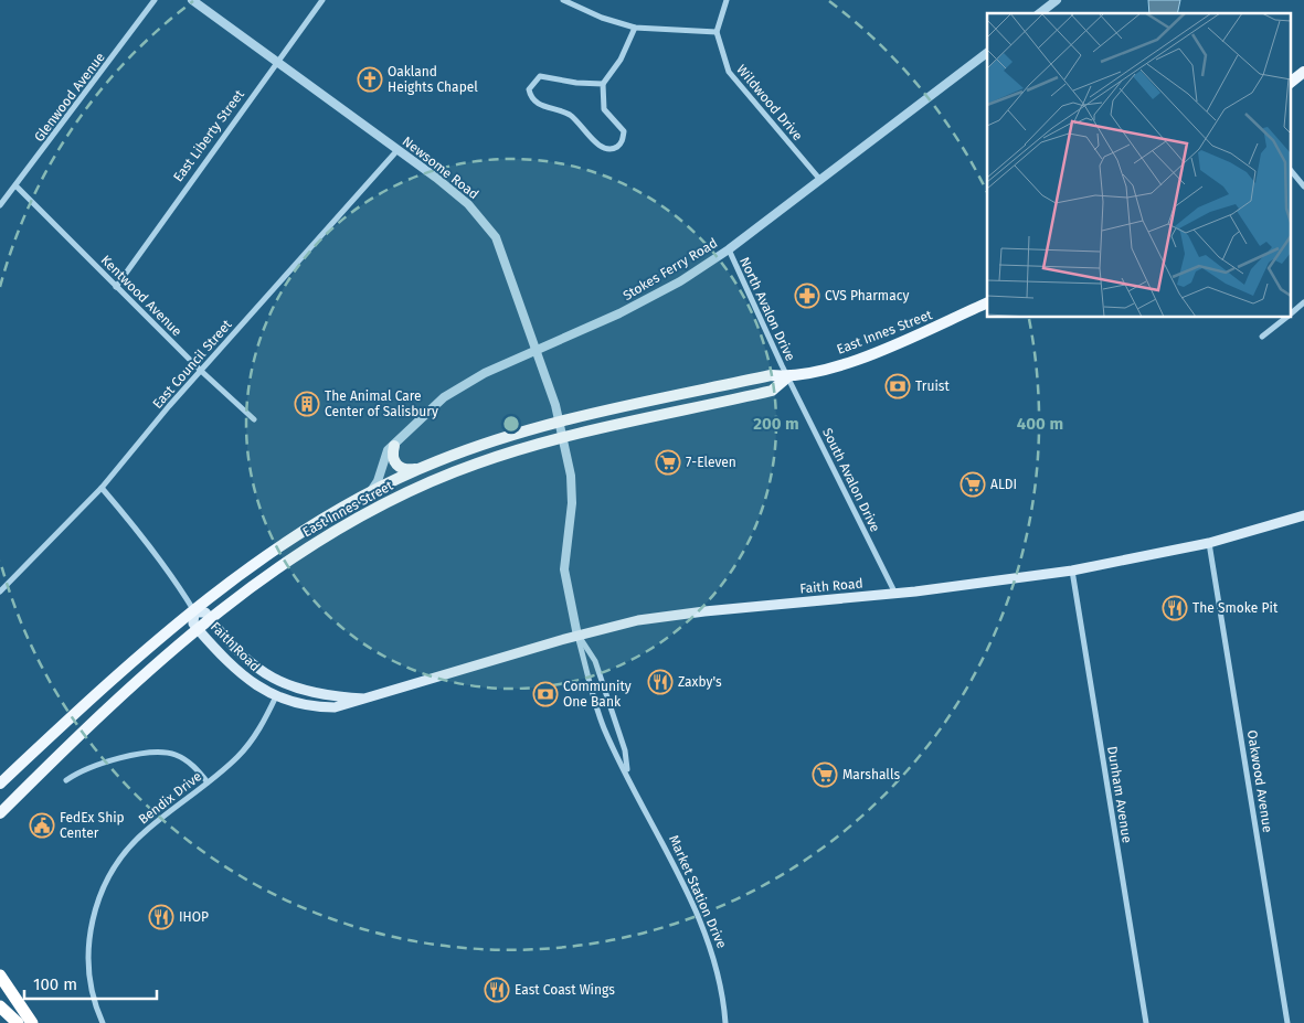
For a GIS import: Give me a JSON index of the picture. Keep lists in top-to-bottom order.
{
  "streets": {
    "main road": ["East Innes Street", "Faith Road"],
    "street": [
      "Glenwood Avenue",
      "Wildwood Drive",
      "East Liberty Street",
      "Newsome Road",
      "Stokes Ferry Road",
      "Kentwood Avenue",
      "North Avalon Drive",
      "East Council Street",
      "South Avalon Drive",
      "Oakwood Avenue",
      "Dunham Avenue",
      "Bendix Drive",
      "Market Station Drive"
    ]
  },
  "crossings": [
    ["Glenwood Avenue", "Kentwood Avenue"],
    ["Wildwood Drive", "Stokes Ferry Road"],
    ["East Liberty Street", "Newsome Road"],
    ["East Liberty Street", "Kentwood Avenue"],
    ["Newsome Road", "Stokes Ferry Road"],
    ["Newsome Road", "East Innes Street"],
    ["Newsome Road", "East Council Street"],
    ["Newsome Road", "Market Station Drive"],
    ["Stokes Ferry Road", "North Avalon Drive"],
    ["Stokes Ferry Road", "East Innes Street"],
    ["Kentwood Avenue", "East Council Street"],
    ["North Avalon Drive", "East Innes Street"],
    ["North Avalon Drive", "South Avalon Drive"],
    ["East Innes Street", "South Avalon Drive"],
    ["East Innes Street", "Faith Road"],
    ["East Innes Street", "Market Station Drive"],
    ["East Council Street", "Faith Road"],
    ["South Avalon Drive", "Faith Road"],
    ["Faith Road", "Oakwood Avenue"],
    ["Faith Road", "Dunham Avenue"],
    ["Faith Road", "Bendix Drive"],
    ["Faith Road", "Market Station Drive"]
  ],
  "places": {
    "church": ["Oakland Heights Chapel"],
    "pharmacy": ["CVS Pharmacy"],
    "bank": ["Truist", "Community One Bank"],
    "building": ["The Animal Care Center of Salisbury"],
    "supermarket": ["7-Eleven", "ALDI", "Marshalls"],
    "restaurant": [
      "The Smoke Pit",
      "Zaxby's",
      "IHOP",
      "East Coast Wings"
    ],
    "public building": ["FedEx Ship Center"]
  },
  "scale_bar": "100 m",
  "rings": ["200 m", "400 m"]
}
